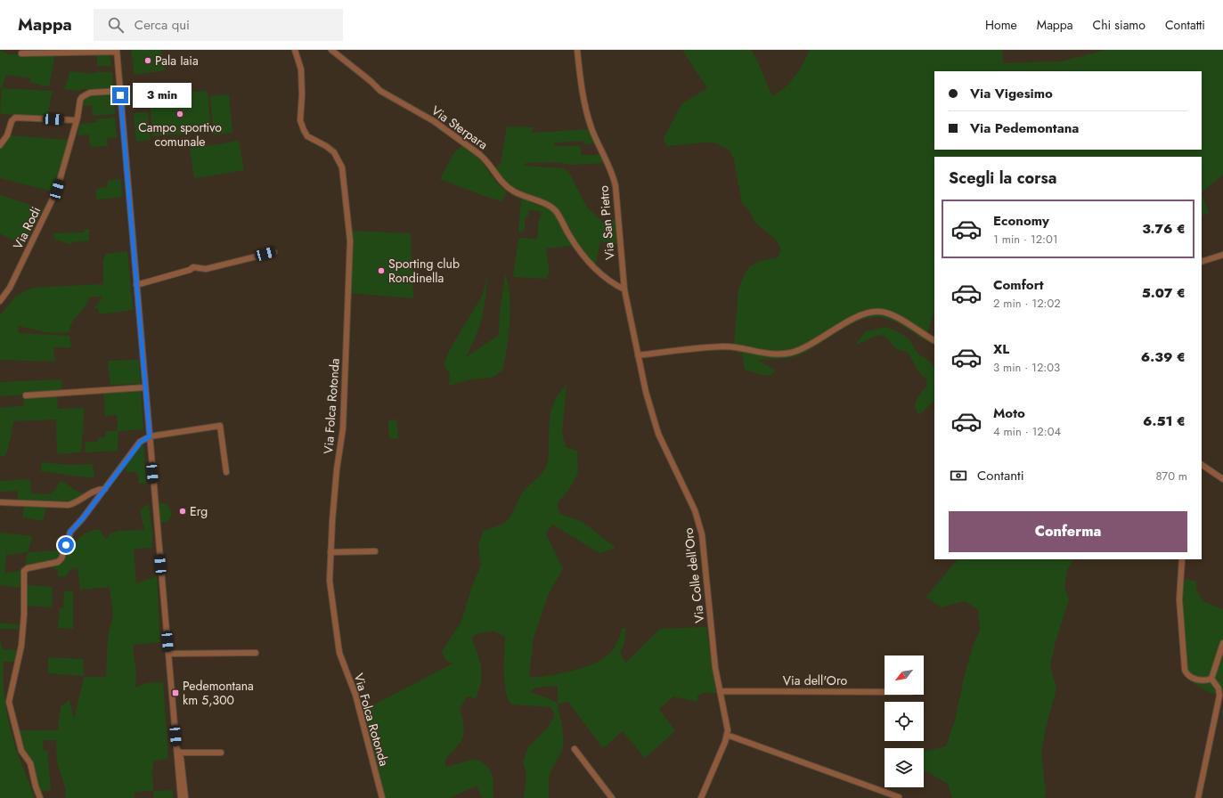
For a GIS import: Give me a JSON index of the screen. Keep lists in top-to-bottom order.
{
  "streets": {
    "street": [
      "Via Sterpara",
      "Via San Pietro",
      "Via Rodi",
      "Via Folca Rotonda",
      "Via Colle dell'Oro",
      "Via dell'Oro"
    ]
  },
  "crossings": [
    ["Via Sterpara", "Via San Pietro"],
    ["Via San Pietro", "Via Colle dell'Oro"],
    ["Via Colle dell'Oro", "Via dell'Oro"]
  ],
  "places": {
    "other": [
      "Pala Iaia",
      "Campo sportivo comunale",
      "Sporting club Rondinella",
      "Erg"
    ],
    "transit": ["Pedemontana km 5,300"]
  },
  "north": "bottom left",
  "page": {
    "header": "Mappa",
    "search": "Cerca qui",
    "nav": [
      "Home",
      "Mappa",
      "Chi siamo",
      "Contatti"
    ],
    "banner": ["Via Vigesimo", "Via Pedemontana"],
    "bubble": "3 min",
    "heading": "Scegli la corsa",
    "list": [
      {
        "name": "Economy",
        "note": "1 min · 12:01",
        "value": "3.76 €"
      },
      {
        "name": "Comfort",
        "note": "2 min · 12:02",
        "value": "5.07 €"
      },
      {
        "name": "XL",
        "note": "3 min · 12:03",
        "value": "6.39 €"
      },
      {
        "name": "Moto",
        "note": "4 min · 12:04",
        "value": "6.51 €"
      }
    ],
    "pay": ["Contanti", "870 m"],
    "buttons": "Conferma"
  }
}
